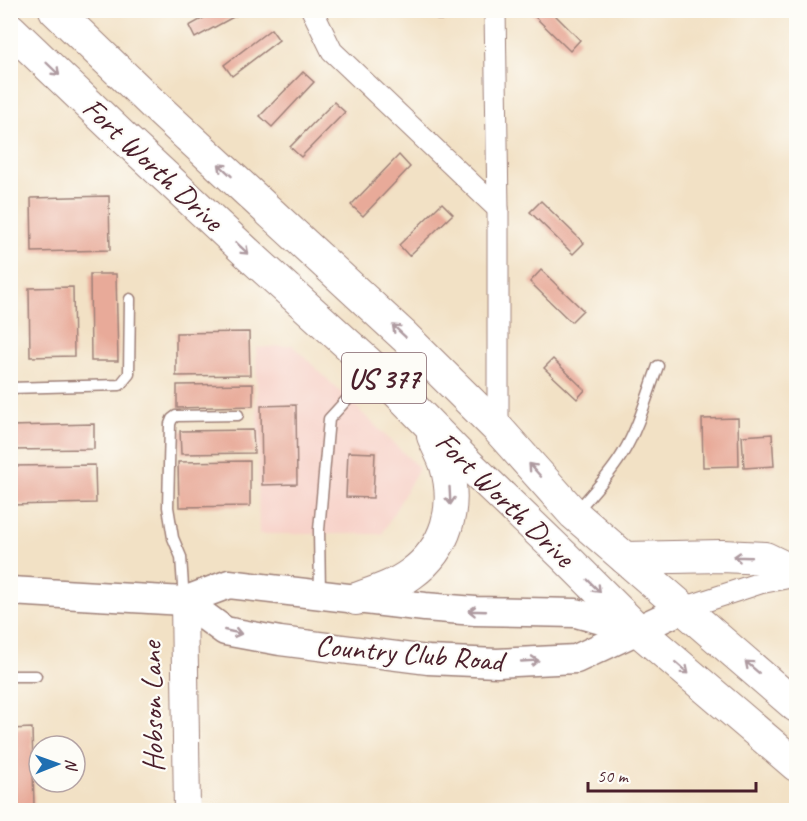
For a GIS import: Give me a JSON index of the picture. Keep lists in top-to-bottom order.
{
  "streets": {
    "main road": ["Fort Worth Drive", "US 377", "Country Club Road"],
    "street": ["Hobson Lane"]
  },
  "crossings": [
    ["Fort Worth Drive", "Country Club Road"],
    ["Country Club Road", "Hobson Lane"]
  ],
  "scale_bar": "50 m",
  "north": "right"
}
